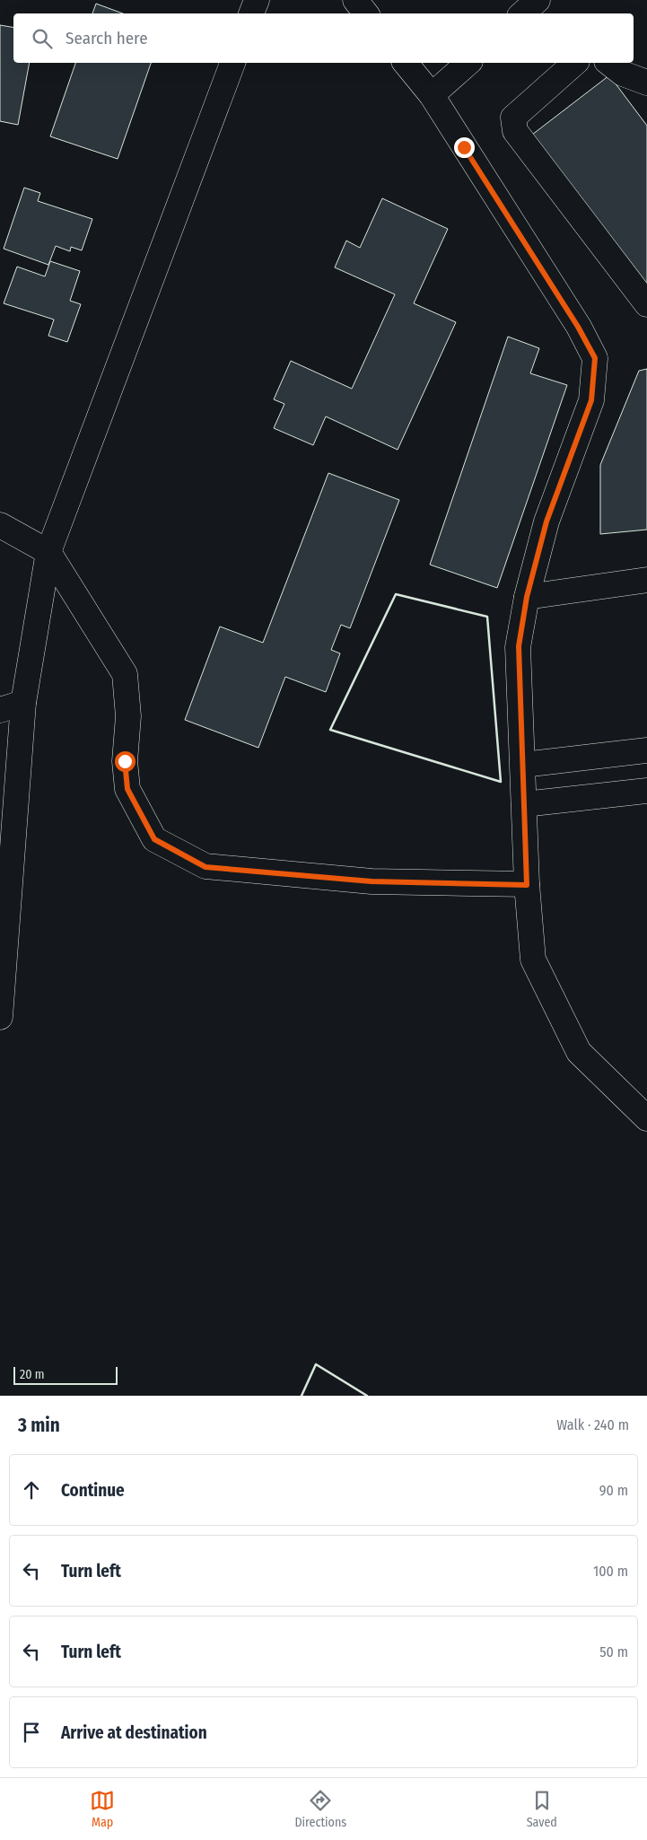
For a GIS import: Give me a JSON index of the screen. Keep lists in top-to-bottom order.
{
  "scale_bar": "20 m",
  "page": {
    "search": "Search here",
    "scale": "20 m",
    "heading": ["3 min", "Walk · 240 m"],
    "list": [
      ["Continue", "90 m"],
      ["Turn left", "100 m"],
      ["Turn left", "50 m"],
      "Arrive at destination"
    ],
    "nav": ["Map", "Directions", "Saved"]
  }
}
